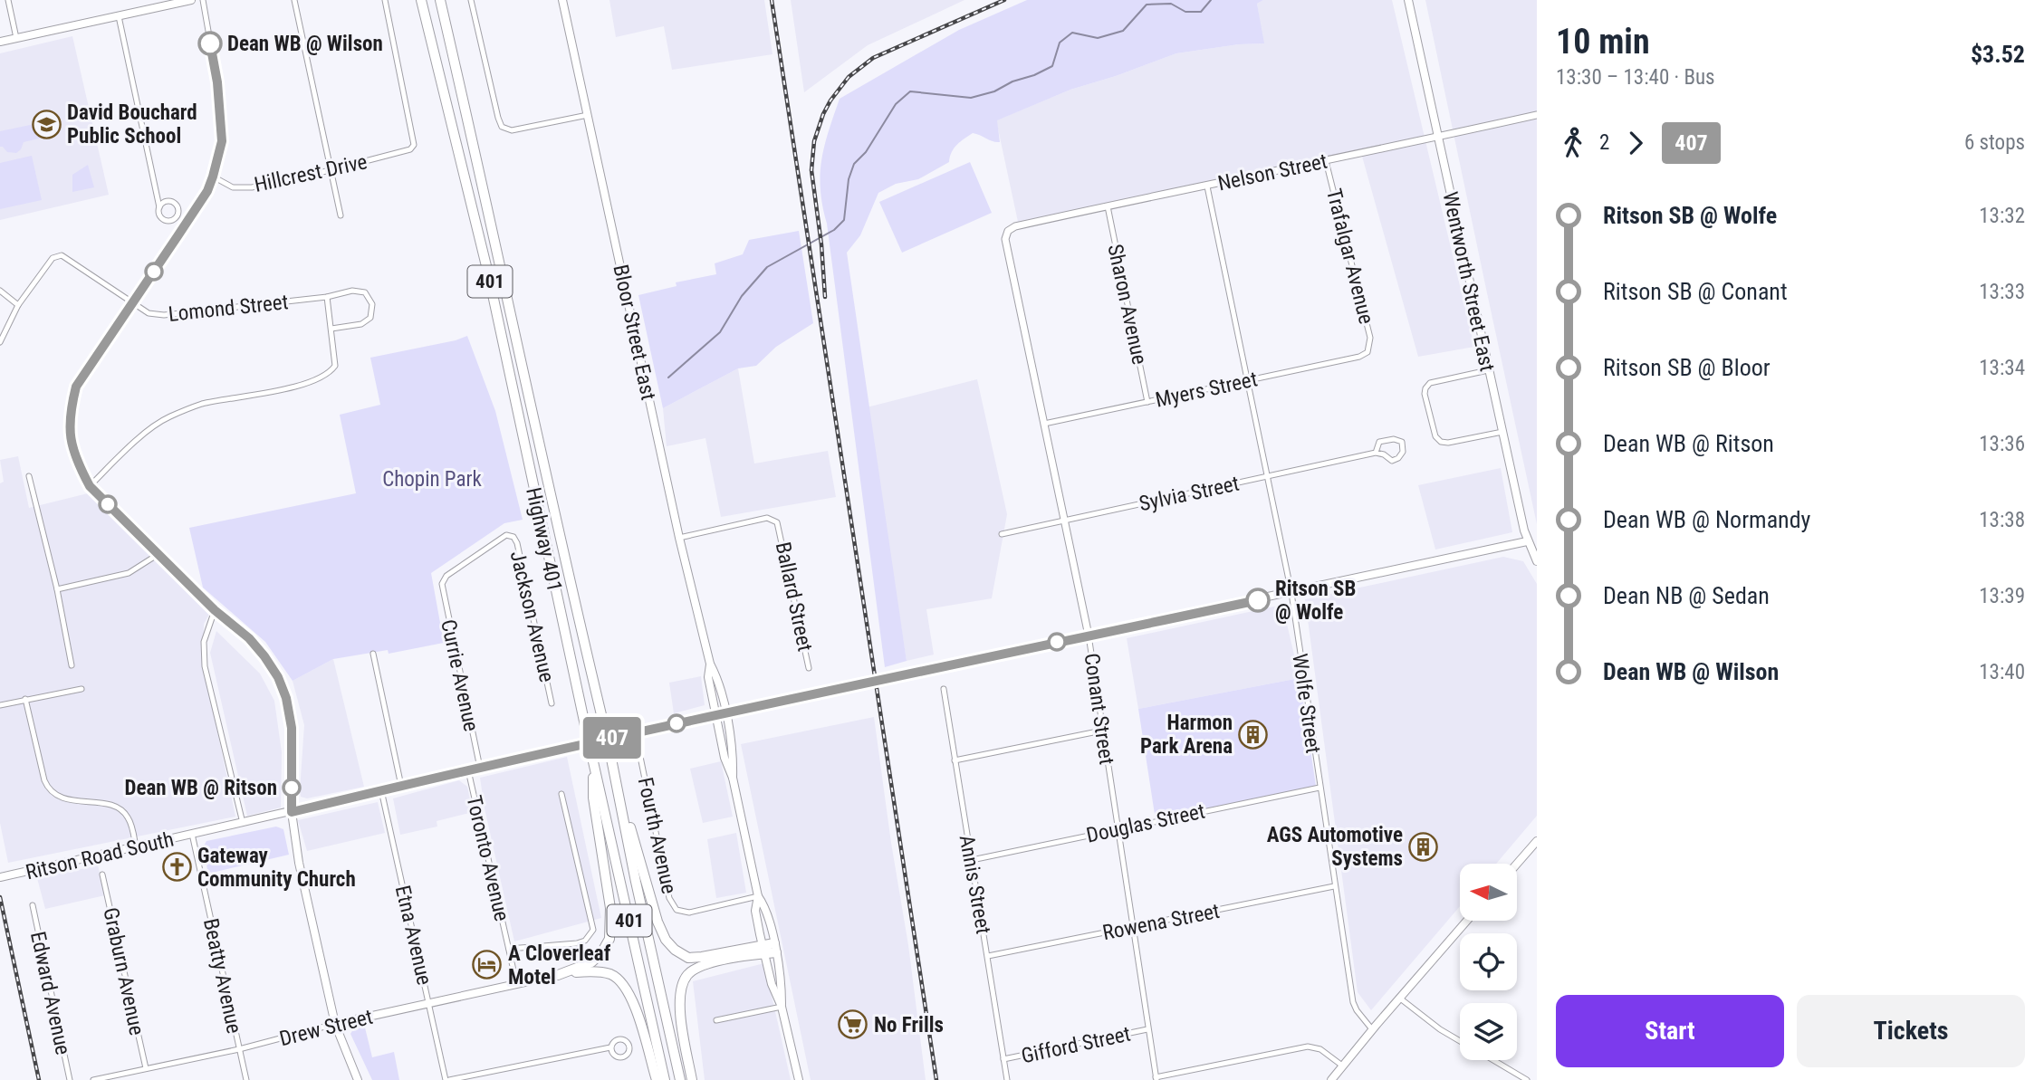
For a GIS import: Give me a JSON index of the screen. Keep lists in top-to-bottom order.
{
  "streets": {
    "highway": ["401", "Highway 401"],
    "main road": [
      "Wentworth Street East",
      "Bloor Street East",
      "Ritson Road South",
      "Drew Street"
    ],
    "street": [
      "Nelson Street",
      "Hillcrest Drive",
      "Trafalgar Avenue",
      "Sharon Avenue",
      "Lomond Street",
      "Myers Street",
      "Sylvia Street",
      "Ballard Street",
      "Jackson Avenue",
      "Currie Avenue",
      "Wolfe Street",
      "Conant Street",
      "Douglas Street",
      "Fourth Avenue",
      "Toronto Avenue",
      "Annis Street",
      "Rowena Street",
      "Etna Avenue",
      "Graburn Avenue",
      "Beatty Avenue",
      "Edward Avenue",
      "Gifford Street"
    ]
  },
  "crossings": [
    ["Nelson Street", "Trafalgar Avenue"],
    ["Nelson Street", "Wentworth Street East"],
    ["Nelson Street", "Sharon Avenue"],
    ["Nelson Street", "Wolfe Street"],
    ["Nelson Street", "Conant Street"],
    ["Trafalgar Avenue", "Myers Street"],
    ["Wentworth Street East", "Ritson Road South"],
    ["Sharon Avenue", "Myers Street"],
    ["Bloor Street East", "Ballard Street"],
    ["Bloor Street East", "Fourth Avenue"],
    ["Bloor Street East", "Ritson Road South"],
    ["Myers Street", "Wolfe Street"],
    ["Myers Street", "Conant Street"],
    ["Sylvia Street", "Wolfe Street"],
    ["Sylvia Street", "Conant Street"],
    ["Jackson Avenue", "Currie Avenue"],
    ["Currie Avenue", "Ritson Road South"],
    ["Wolfe Street", "Douglas Street"],
    ["Wolfe Street", "Ritson Road South"],
    ["Wolfe Street", "Rowena Street"],
    ["Conant Street", "Douglas Street"],
    ["Conant Street", "Ritson Road South"],
    ["Conant Street", "Rowena Street"],
    ["Conant Street", "Gifford Street"],
    ["Douglas Street", "Annis Street"],
    ["Ritson Road South", "Toronto Avenue"],
    ["Ritson Road South", "Etna Avenue"],
    ["Ritson Road South", "Beatty Avenue"],
    ["Toronto Avenue", "Drew Street"],
    ["Annis Street", "Rowena Street"],
    ["Annis Street", "Gifford Street"],
    ["Etna Avenue", "Drew Street"],
    ["Graburn Avenue", "Drew Street"],
    ["Beatty Avenue", "Drew Street"]
  ],
  "parks": ["Chopin Park"],
  "places": {
    "other": ["Dean WB @ Wilson", "Ritson SB @ Wolfe", "Dean WB @ Ritson"],
    "school or university": ["David Bouchard Public School"],
    "building": ["Harmon Park Arena", "AGS Automotive Systems"],
    "church": ["Gateway Community Church"],
    "hotel": ["A Cloverleaf Motel"],
    "supermarket": ["No Frills"]
  },
  "lines": ["bus line 407"],
  "north": "left",
  "page": {
    "on_map": "407",
    "heading": ["10 min", "13:30 – 13:40 · Bus", "$3.52"],
    "legs": ["2", "407", "6 stops"],
    "list": [
      {
        "name": "Ritson SB @ Wolfe",
        "value": "13:32"
      },
      {
        "name": "Ritson SB @ Conant",
        "value": "13:33"
      },
      {
        "name": "Ritson SB @ Bloor",
        "value": "13:34"
      },
      {
        "name": "Dean WB @ Ritson",
        "value": "13:36"
      },
      {
        "name": "Dean WB @ Normandy",
        "value": "13:38"
      },
      {
        "name": "Dean NB @ Sedan",
        "value": "13:39"
      },
      {
        "name": "Dean WB @ Wilson",
        "value": "13:40"
      }
    ],
    "buttons": ["Start", "Tickets"]
  }
}
